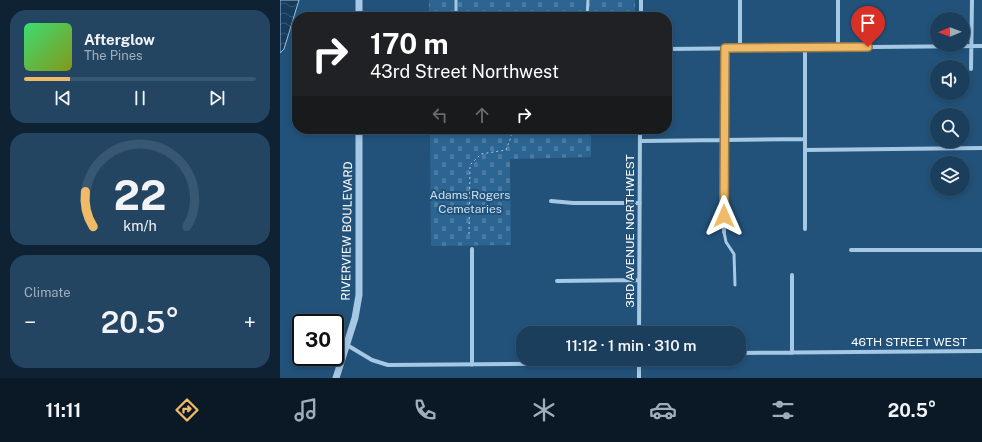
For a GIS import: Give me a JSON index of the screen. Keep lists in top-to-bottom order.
{
  "streets": {
    "street": ["RIVERVIEW BOULEVARD", "3RD AVENUE NORTHWEST", "46TH STREET WEST"]
  },
  "parks": ["Adams Rogers Cemetaries"],
  "north": "left",
  "page": {
    "turn": ["170 m", "43rd Street Northwest"],
    "song": ["Afterglow", "The Pines"],
    "tile": "Climate",
    "heat": ["−", "20.5°", "+"],
    "limit": "30",
    "trip": "11:12 · 1 min · 310 m",
    "tabs": ["11:11", "20.5°"],
    "gauge": ["22", "km/h"]
  }
}
